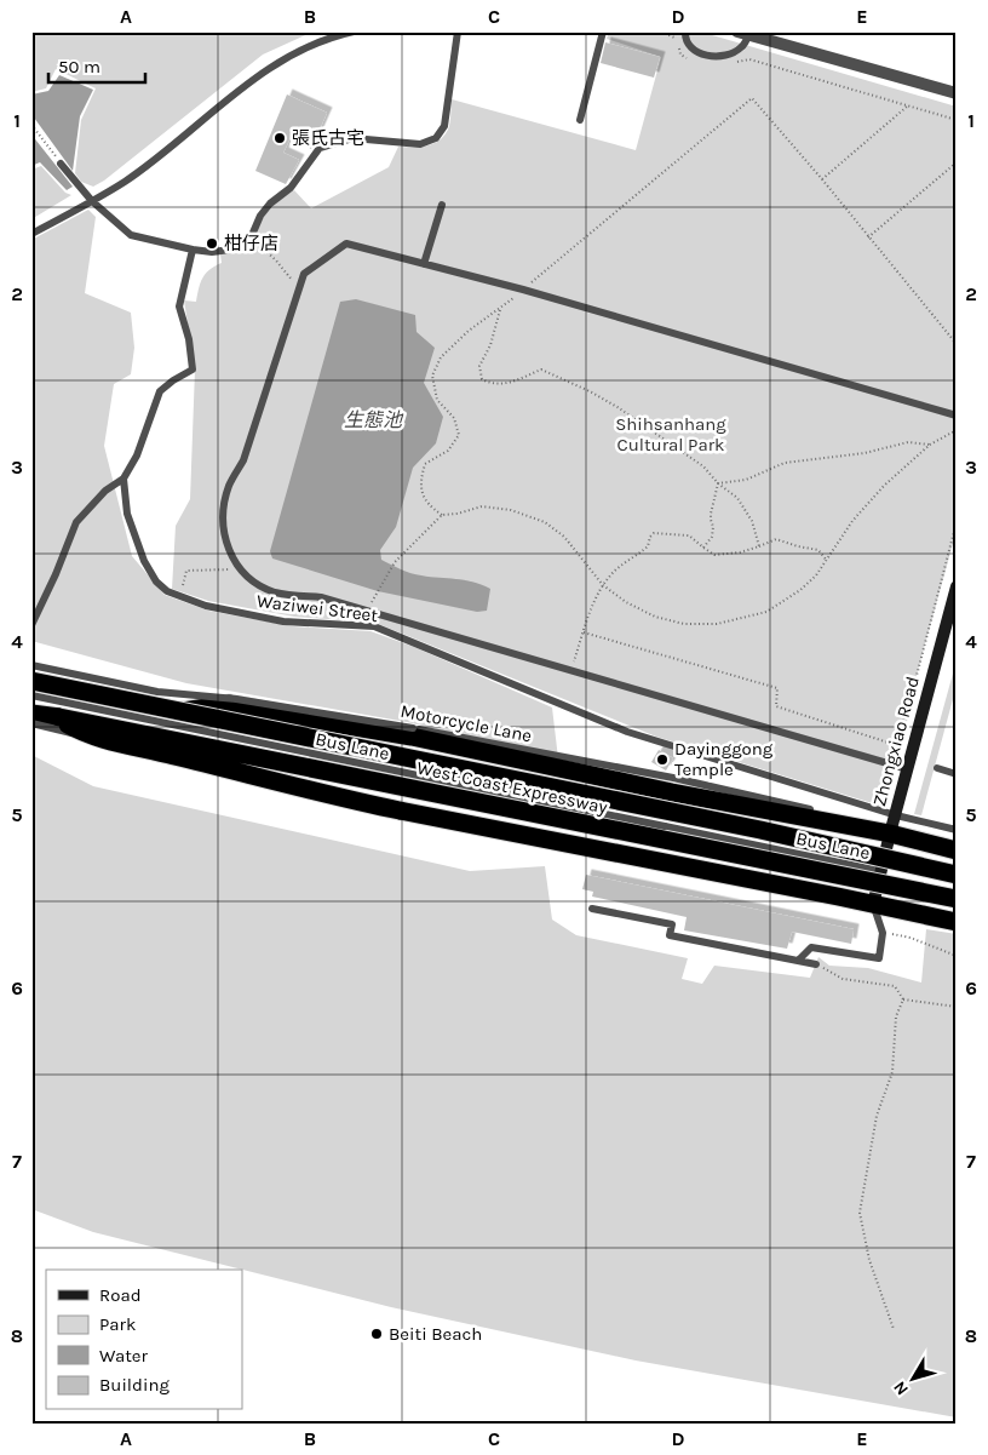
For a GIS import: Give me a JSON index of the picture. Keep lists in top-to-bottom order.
{
  "streets": {
    "highway": ["West Coast Expressway"],
    "street": ["Zhongxiao Road"],
    "lane": ["Waziwei Street", "Motorcycle Lane", "Bus Lane"]
  },
  "crossings": [
    ["Waziwei Street", "Zhongxiao Road"],
    ["Zhongxiao Road", "Bus Lane"]
  ],
  "water": ["生態池"],
  "parks": ["Shihsanhang Cultural Park"],
  "places": [
    "張氏古宅",
    "柑仔店",
    "Dayinggong Temple",
    "Beiti Beach"
  ],
  "legend": [
    "Road",
    "Park",
    "Water",
    "Building"
  ],
  "scale_bar": "50 m",
  "north": "bottom left",
  "grid": {
    "columns": [
      "A",
      "B",
      "C",
      "D",
      "E"
    ],
    "rows": [
      "1",
      "2",
      "3",
      "4",
      "5",
      "6",
      "7",
      "8"
    ]
  }
}
